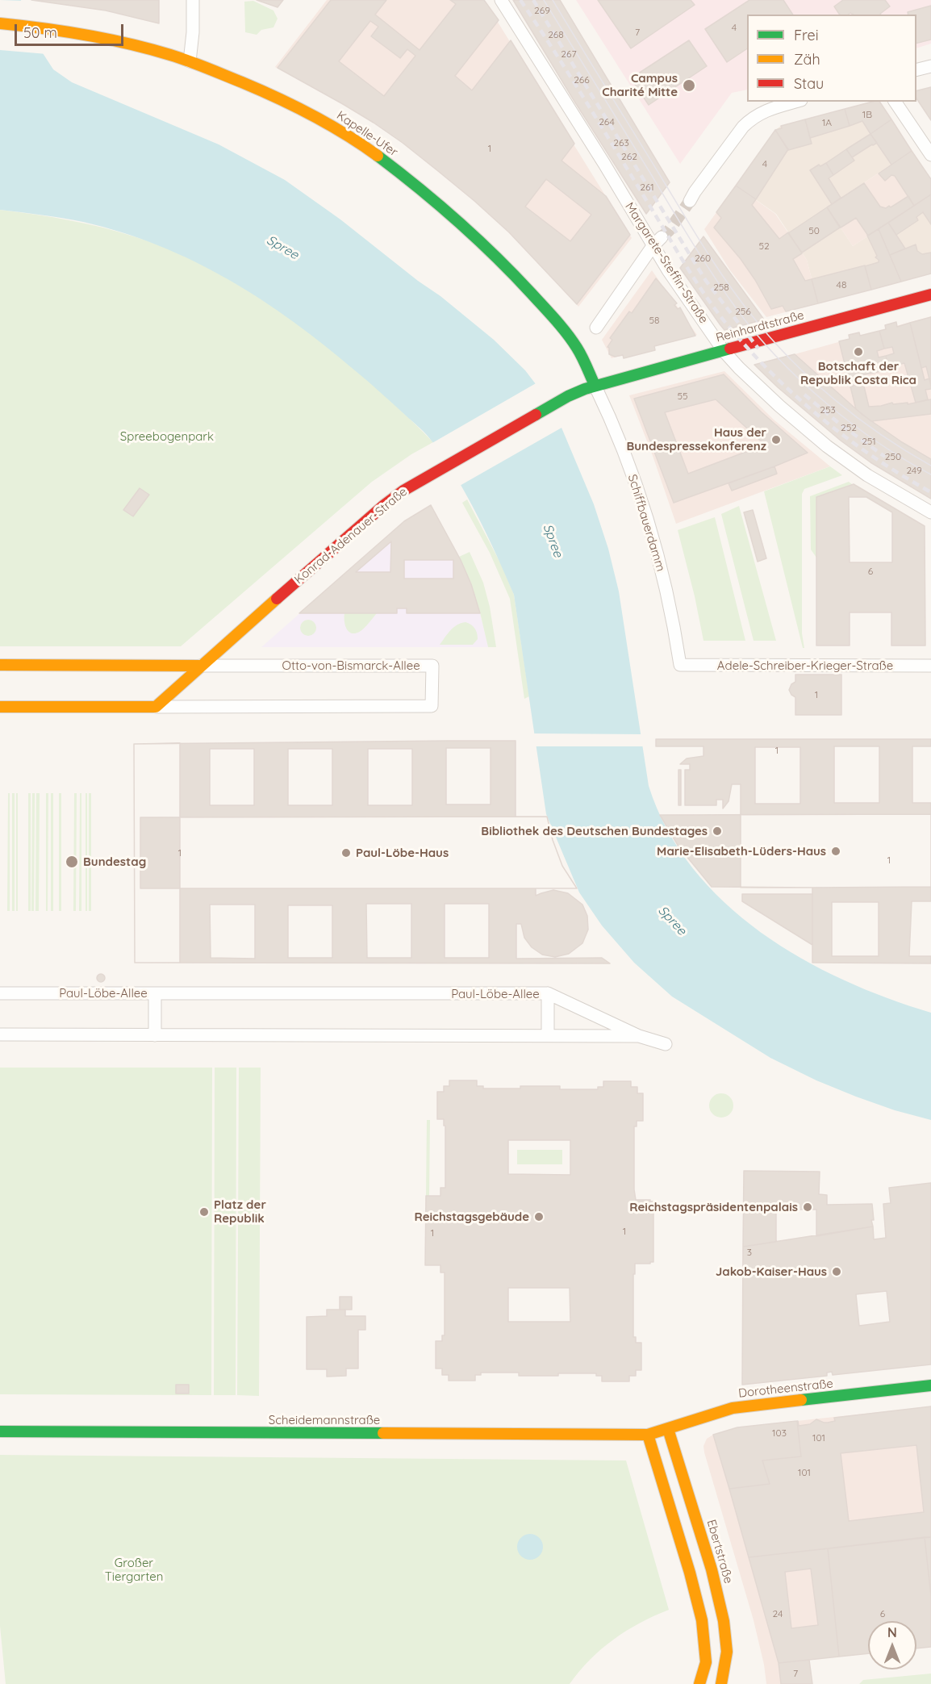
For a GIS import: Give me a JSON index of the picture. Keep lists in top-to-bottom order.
{
  "streets": {
    "street": [
      "Kapelle-Ufer",
      "Margarete-Steffin-Straße",
      "Reinhardtstraße",
      "Schiffbauerdamm",
      "Konrad-Adenauer-Straße",
      "Otto-von-Bismarck-Allee",
      "Adele-Schreiber-Krieger-Straße",
      "Paul-Löbe-Allee",
      "Dorotheenstraße",
      "Scheidemannstraße",
      "Ebertstraße"
    ]
  },
  "crossings": [
    ["Kapelle-Ufer", "Reinhardtstraße"],
    ["Kapelle-Ufer", "Schiffbauerdamm"],
    ["Kapelle-Ufer", "Konrad-Adenauer-Straße"],
    ["Margarete-Steffin-Straße", "Reinhardtstraße"],
    ["Reinhardtstraße", "Schiffbauerdamm"],
    ["Reinhardtstraße", "Konrad-Adenauer-Straße"],
    ["Schiffbauerdamm", "Konrad-Adenauer-Straße"],
    ["Schiffbauerdamm", "Adele-Schreiber-Krieger-Straße"],
    ["Konrad-Adenauer-Straße", "Otto-von-Bismarck-Allee"],
    ["Dorotheenstraße", "Scheidemannstraße"],
    ["Dorotheenstraße", "Ebertstraße"]
  ],
  "water": ["Spree"],
  "parks": ["Spreebogenpark", "Großer Tiergarten"],
  "places": [
    "Campus Charité Mitte",
    "Botschaft der Republik Costa Rica",
    "Haus der Bundespressekonferenz",
    "Bibliothek des Deutschen Bundestages",
    "Marie-Elisabeth-Lüders-Haus",
    "Paul-Löbe-Haus",
    "Bundestag",
    "Reichstagspräsidentenpalais",
    "Platz der Republik",
    "Reichstagsgebäude",
    "Jakob-Kaiser-Haus"
  ],
  "house_numbers": [
    "269",
    "4",
    "7",
    "268",
    "267",
    "266",
    "1B",
    "264",
    "1A",
    "263",
    "1",
    "262",
    "4",
    "261",
    "50",
    "52",
    "260",
    "48",
    "258",
    "256",
    "58",
    "55",
    "253",
    "252",
    "251",
    "250",
    "249",
    "6",
    "1",
    "1",
    "1",
    "1",
    "1",
    "1",
    "3",
    "103",
    "101",
    "101",
    "24",
    "6",
    "7"
  ],
  "legend": ["Frei", "Zäh", "Stau"],
  "scale_bar": "50 m",
  "north": "top"
}
